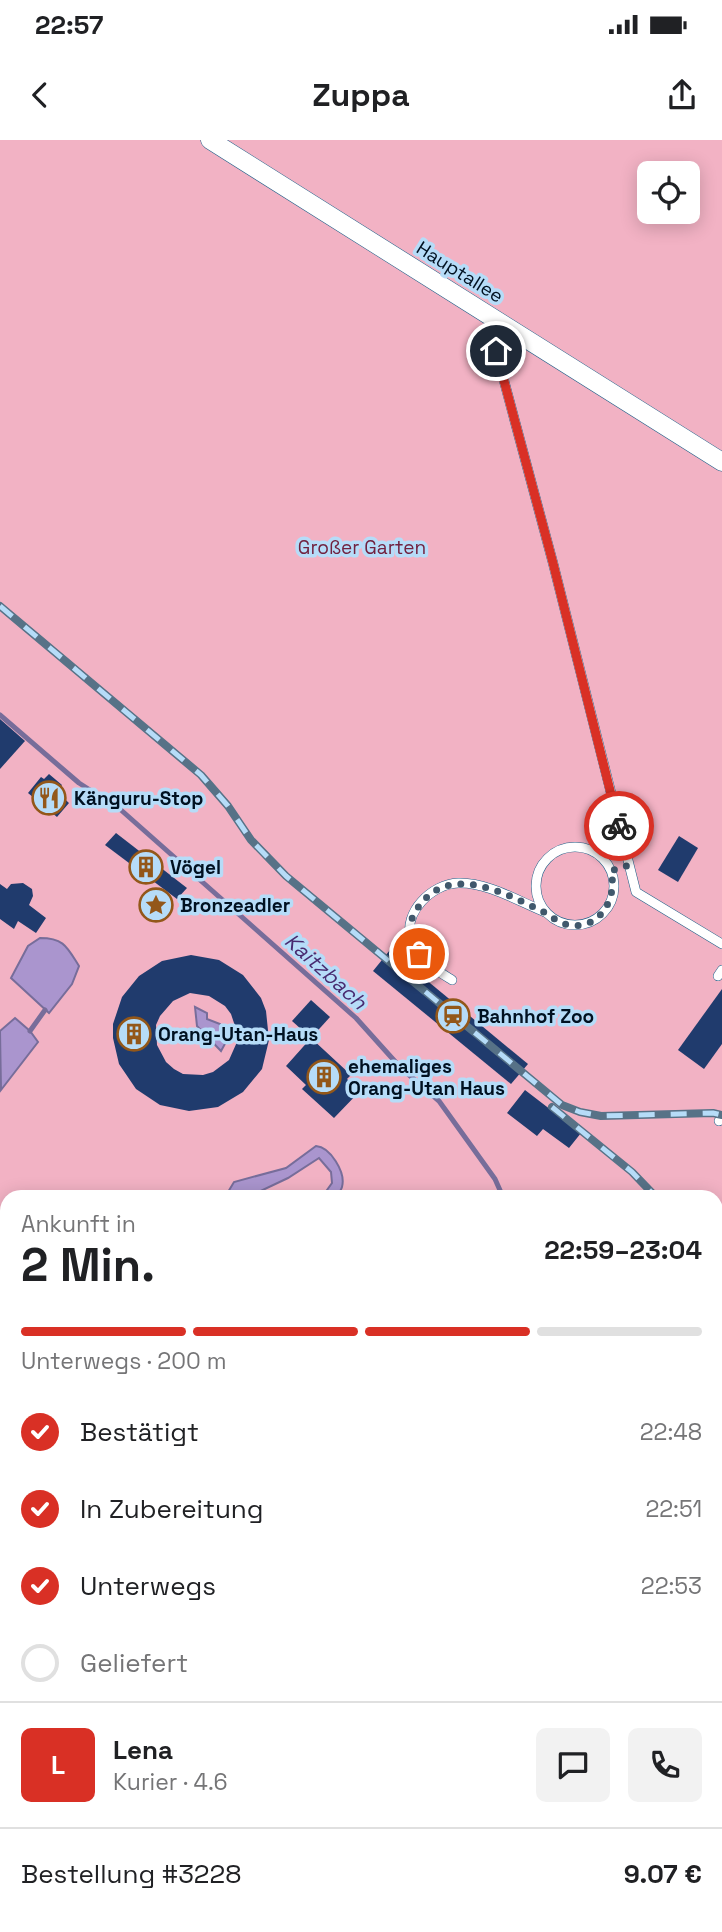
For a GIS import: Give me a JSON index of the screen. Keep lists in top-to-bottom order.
{
  "streets": {
    "street": ["Hauptallee"]
  },
  "water": ["Kaitzbach"],
  "parks": ["Großer Garten"],
  "places": {
    "restaurant": ["Känguru-Stop"],
    "building": ["Vögel", "Orang-Utan-Haus", "ehemaliges Orang-Utan Haus"],
    "place": ["Bronzeadler"],
    "station": ["Bahnhof Zoo"]
  },
  "page": {
    "status": "22:57",
    "header": "Zuppa",
    "heading": ["2 Min.", "Ankunft in", "22:59–23:04"],
    "panel": [
      "Lena",
      "Kurier · 4.6",
      "Bestellung #3228",
      "9.07 €"
    ],
    "bar": "Unterwegs · 200 m",
    "list": [
      ["Bestätigt", "22:48"],
      ["In Zubereitung", "22:51"],
      ["Unterwegs", "22:53"],
      "Geliefert"
    ],
    "round": "L"
  }
}
